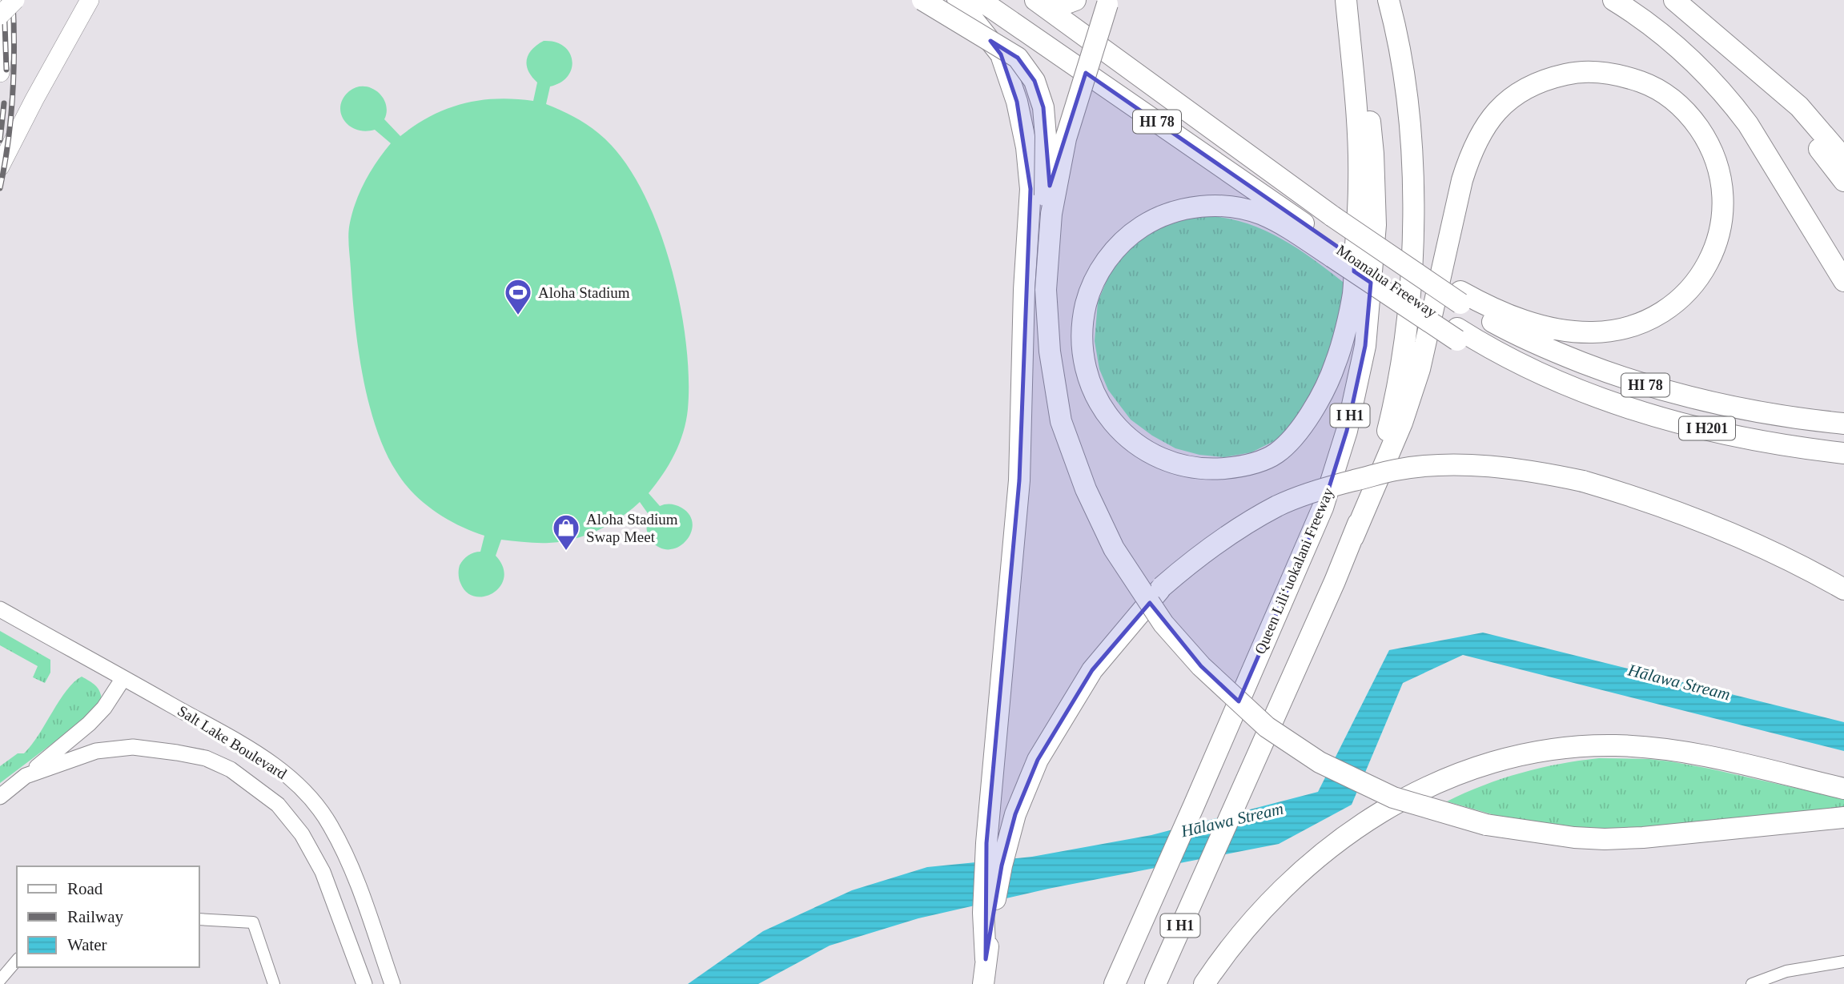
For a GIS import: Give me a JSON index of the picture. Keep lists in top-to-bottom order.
{
  "streets": {
    "highway": [
      "HI 78",
      "Moanalua Freeway",
      "I H1",
      "I H201",
      "Queen Liliʻuokalani Freeway"
    ],
    "main road": ["Salt Lake Boulevard"]
  },
  "crossings": [
    ["HI 78", "Moanalua Freeway"],
    ["Moanalua Freeway", "I H201"]
  ],
  "water": ["Hālawa Stream"],
  "places": {
    "sports": ["Aloha Stadium"],
    "shop": ["Aloha Stadium Swap Meet"]
  },
  "legend": ["Road", "Railway", "Water"]
}
